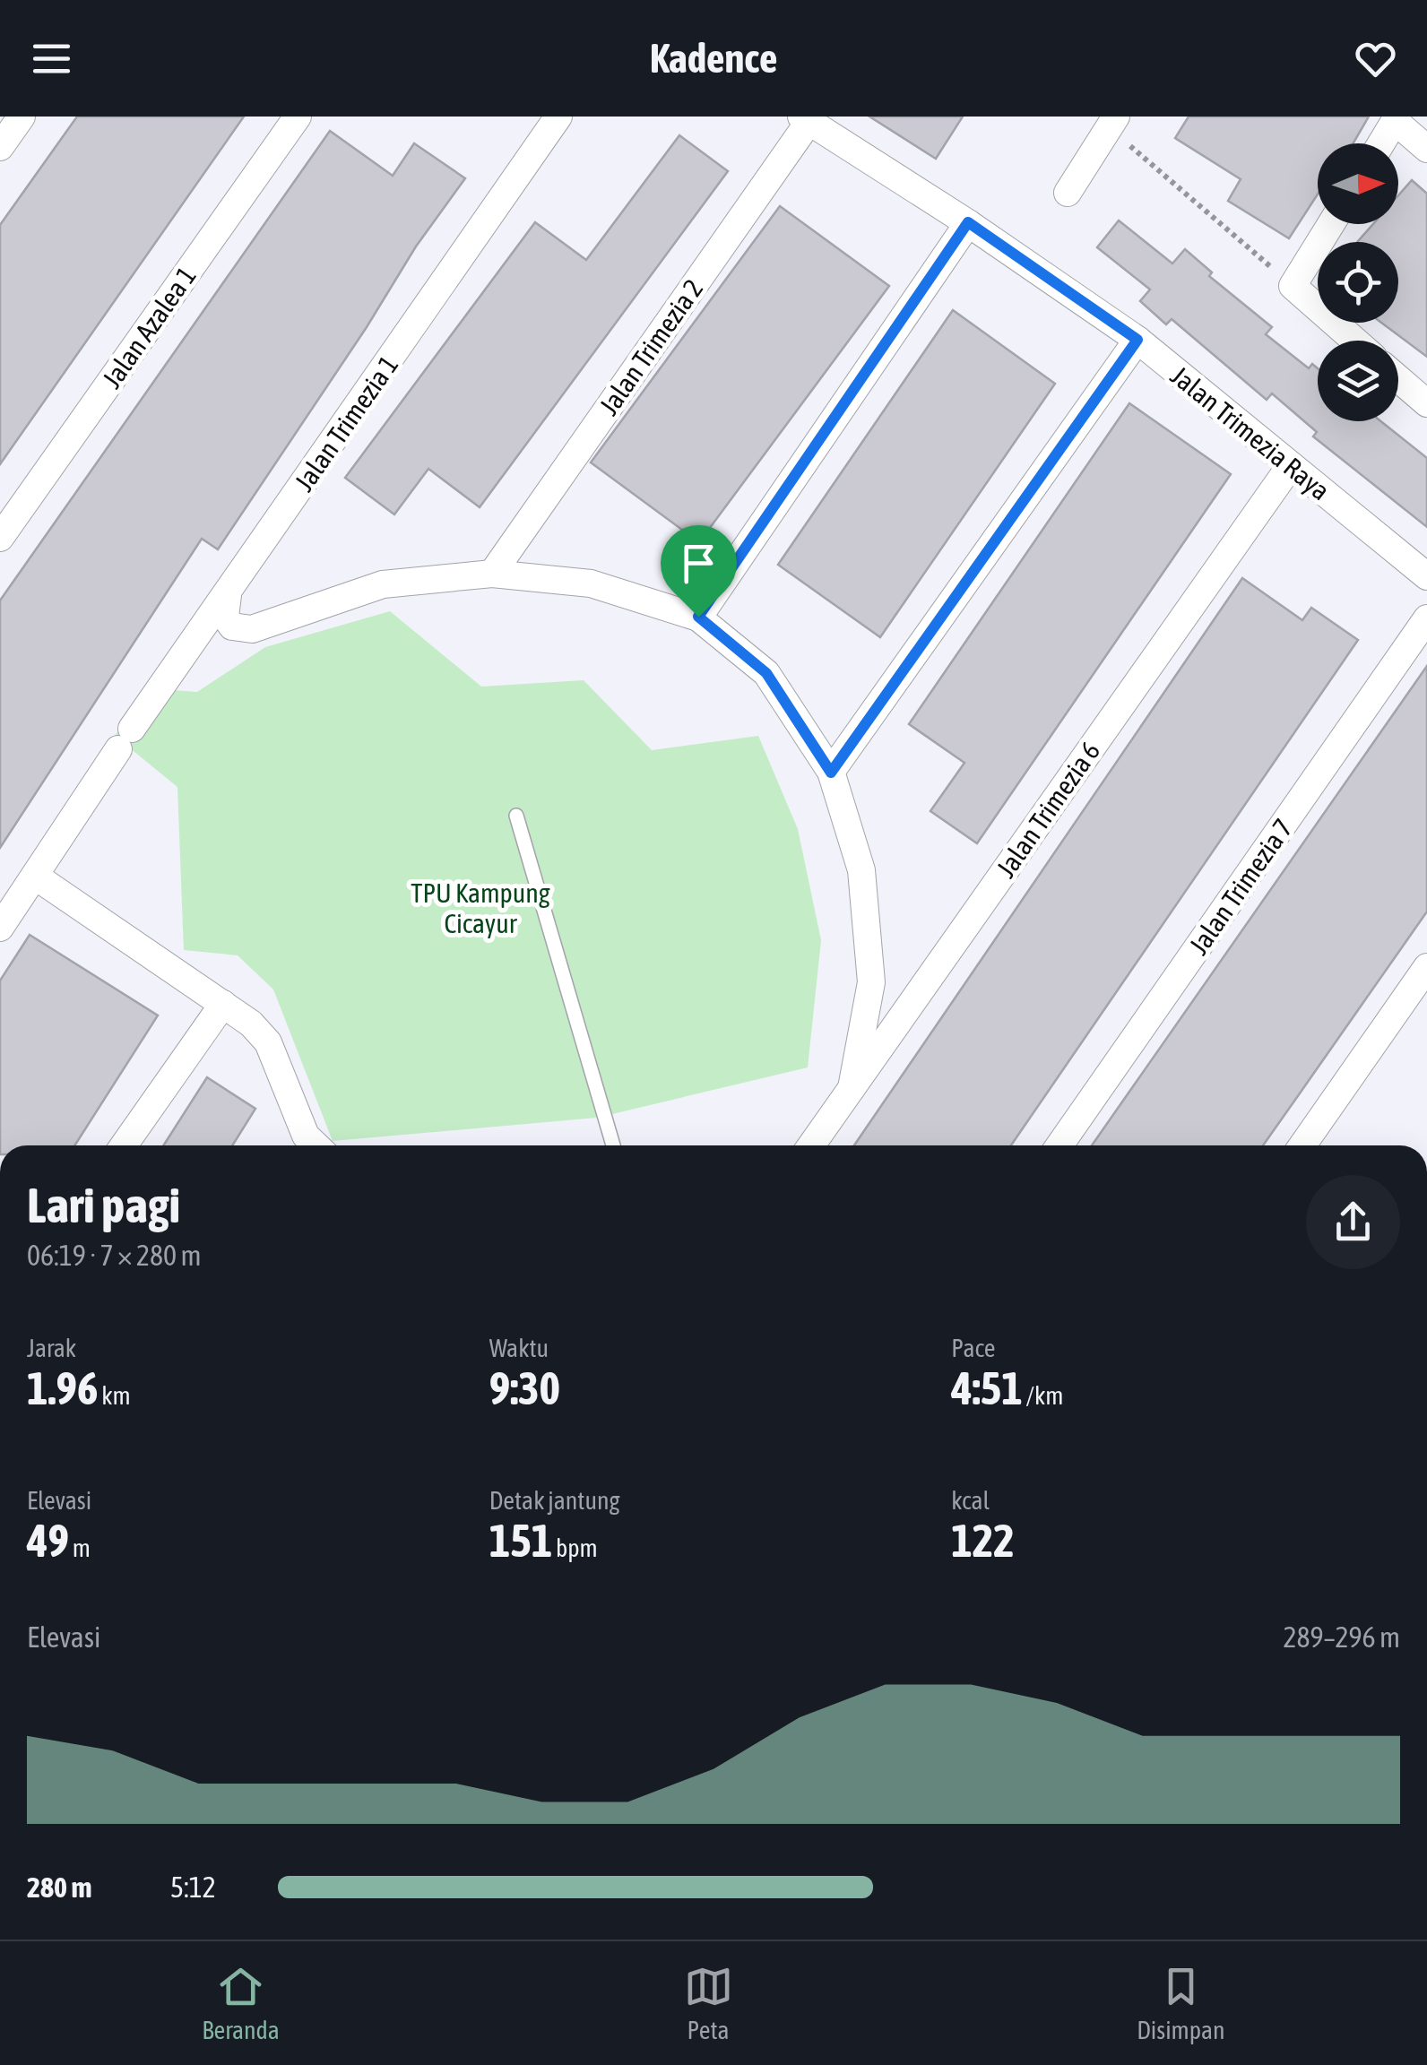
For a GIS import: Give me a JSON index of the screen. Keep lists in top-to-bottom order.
{
  "streets": {
    "street": [
      "Jalan Azalea 1",
      "Jalan Trimezia 2",
      "Jalan Trimezia 1",
      "Jalan Trimezia Raya",
      "Jalan Trimezia 6",
      "Jalan Trimezia 7"
    ]
  },
  "crossings": [
    ["Jalan Trimezia 2", "Jalan Trimezia Raya"],
    ["Jalan Trimezia Raya", "Jalan Trimezia 6"]
  ],
  "parks": ["TPU Kampung Cicayur"],
  "north": "right",
  "page": {
    "header": "Kadence",
    "heading": ["Lari pagi", "06:19 · 7 × 280 m"],
    "stats": [
      ["Jarak", "1.96 km"],
      ["Waktu", "9:30"],
      ["Pace", "4:51 /km"],
      ["Elevasi", "49 m"],
      ["Detak jantung", "151 bpm"],
      ["kcal", "122"]
    ],
    "chart": ["Elevasi", "289–296 m"],
    "list": [
      {
        "name": "280 m",
        "note": "5:12"
      }
    ],
    "tabs": ["Beranda", "Peta", "Disimpan"]
  }
}
